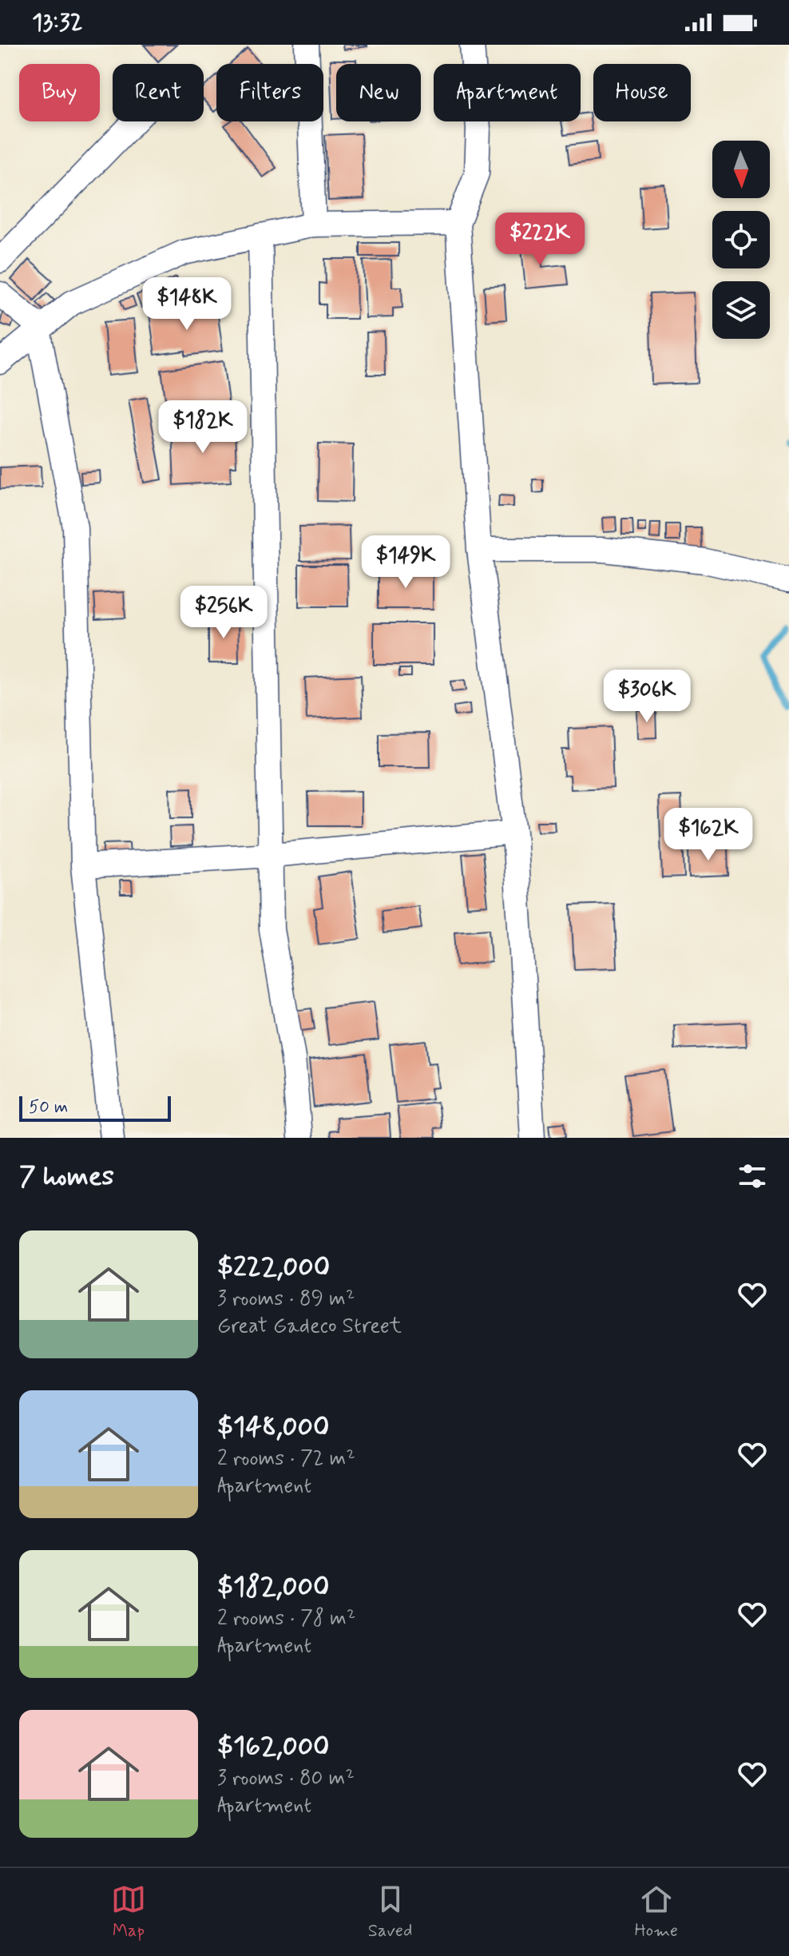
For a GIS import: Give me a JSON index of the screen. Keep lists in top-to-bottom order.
{
  "scale_bar": "50 m",
  "north": "bottom",
  "page": {
    "status": "13:32",
    "chip": [
      "Buy",
      "Rent",
      "Filters",
      "New",
      "Apartment",
      "House"
    ],
    "price": [
      "$222K",
      "$148K",
      "$182K",
      "$149K",
      "$256K",
      "$306K",
      "$162K"
    ],
    "scale": "50 m",
    "heading": "7 homes",
    "list": [
      {
        "name": "$222,000",
        "note": "3 rooms · 89 m² · Great Gadeco Street"
      },
      {
        "name": "$148,000",
        "note": "2 rooms · 72 m² · Apartment"
      },
      {
        "name": "$182,000",
        "note": "2 rooms · 78 m² · Apartment"
      },
      {
        "name": "$162,000",
        "note": "3 rooms · 80 m² · Apartment"
      }
    ],
    "tabs": ["Map", "Saved", "Home"]
  }
}
